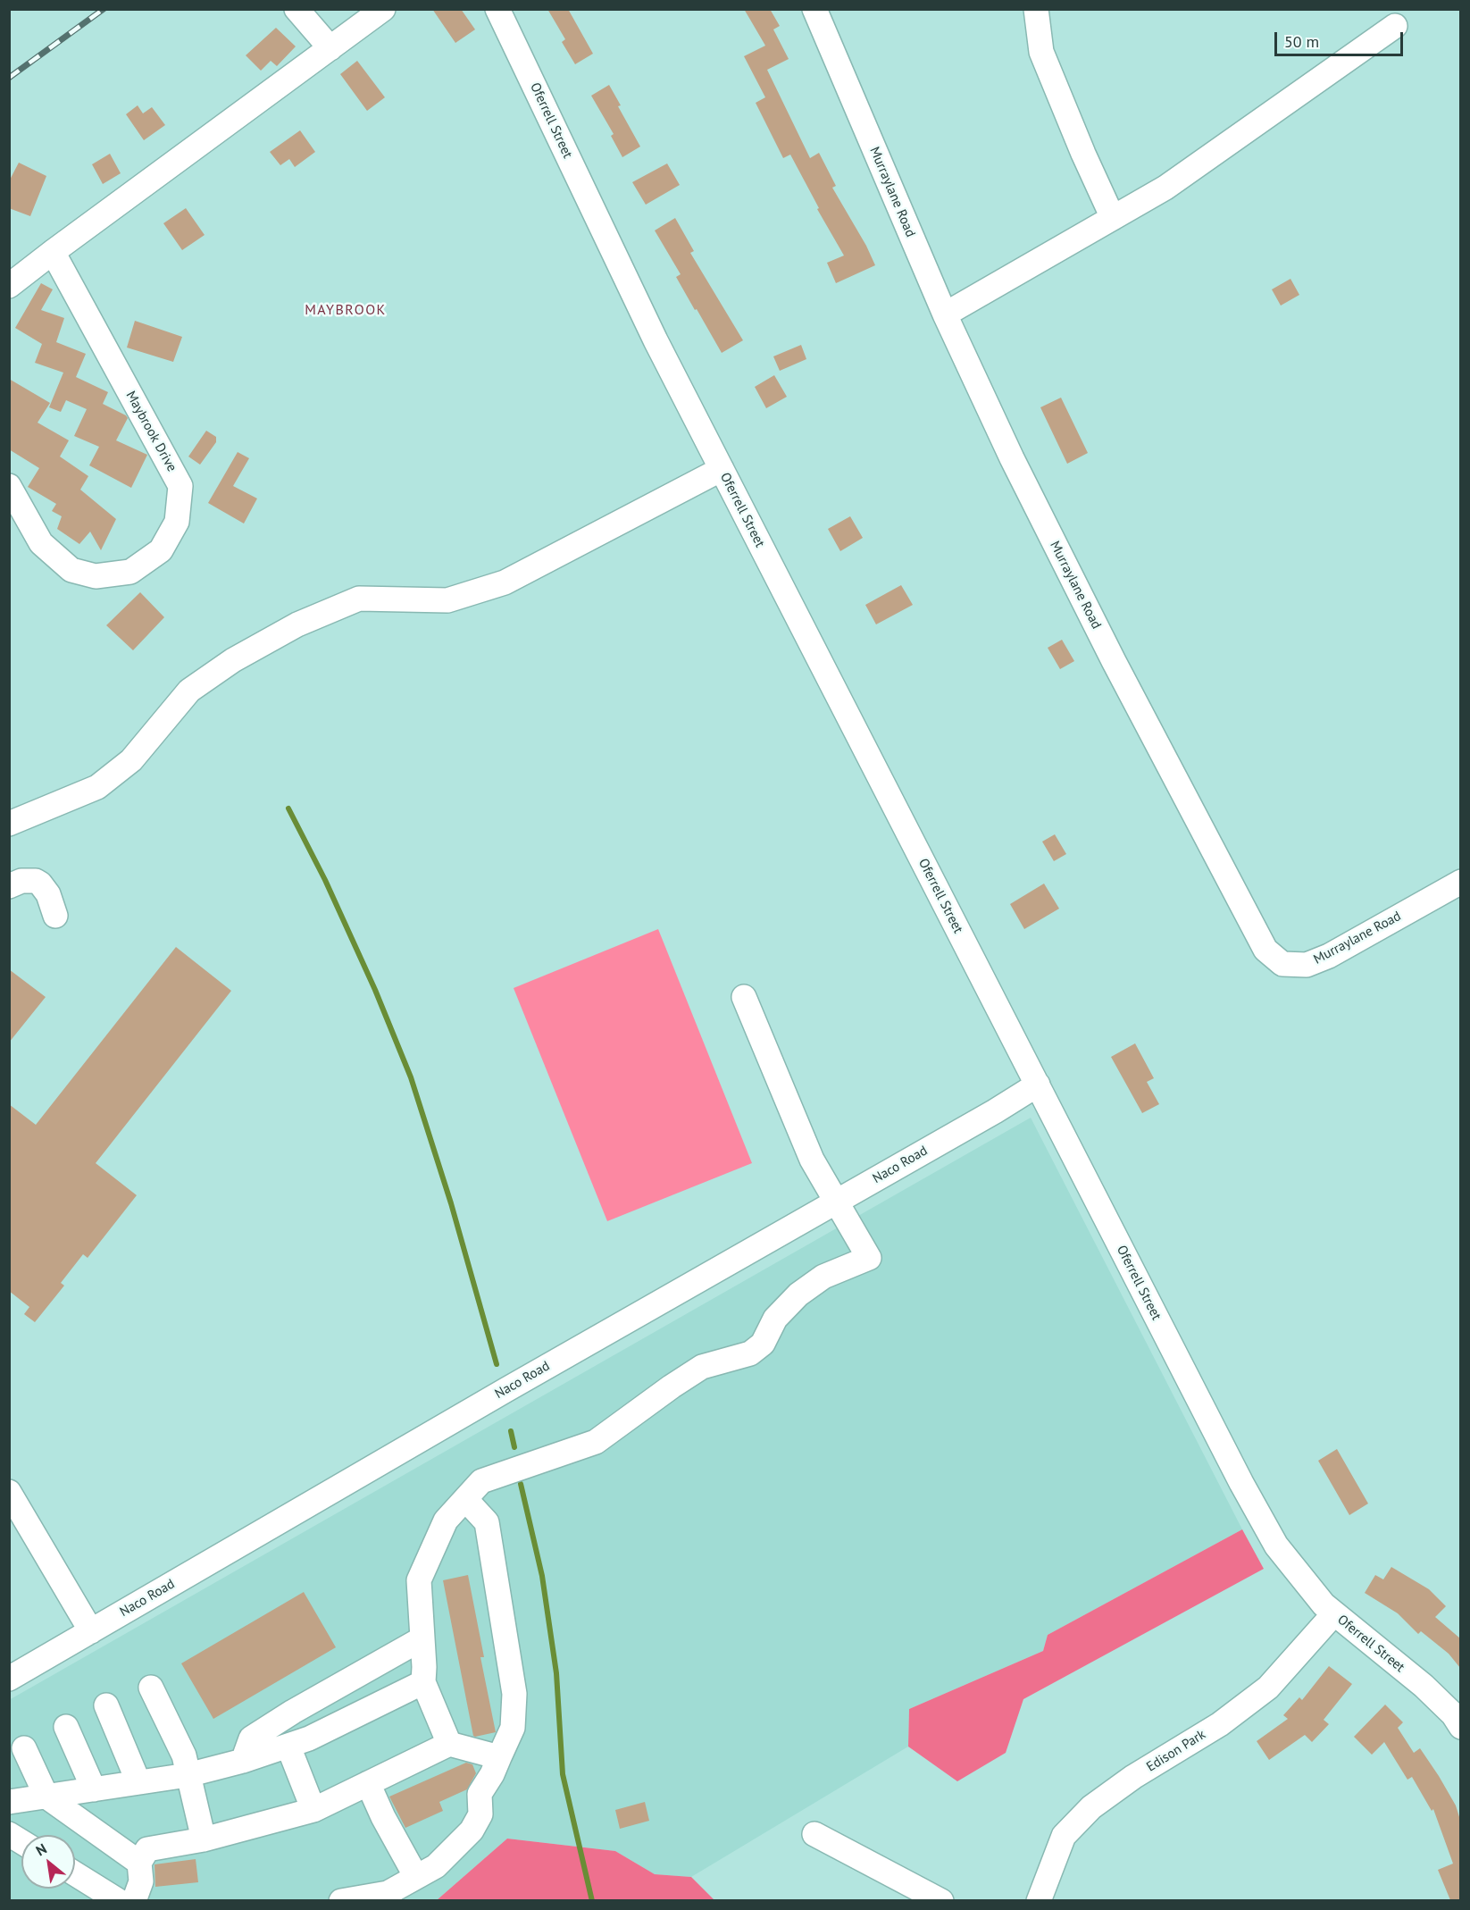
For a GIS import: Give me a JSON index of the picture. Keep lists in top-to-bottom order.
{
  "streets": {
    "street": [
      "Oferrell Street",
      "Murraylane Road",
      "Maybrook Drive",
      "Naco Road",
      "Edison Park"
    ]
  },
  "crossings": [
    ["Oferrell Street", "Naco Road"],
    ["Oferrell Street", "Edison Park"]
  ],
  "districts": ["MAYBROOK"],
  "scale_bar": "50 m",
  "north": "top left"
}
